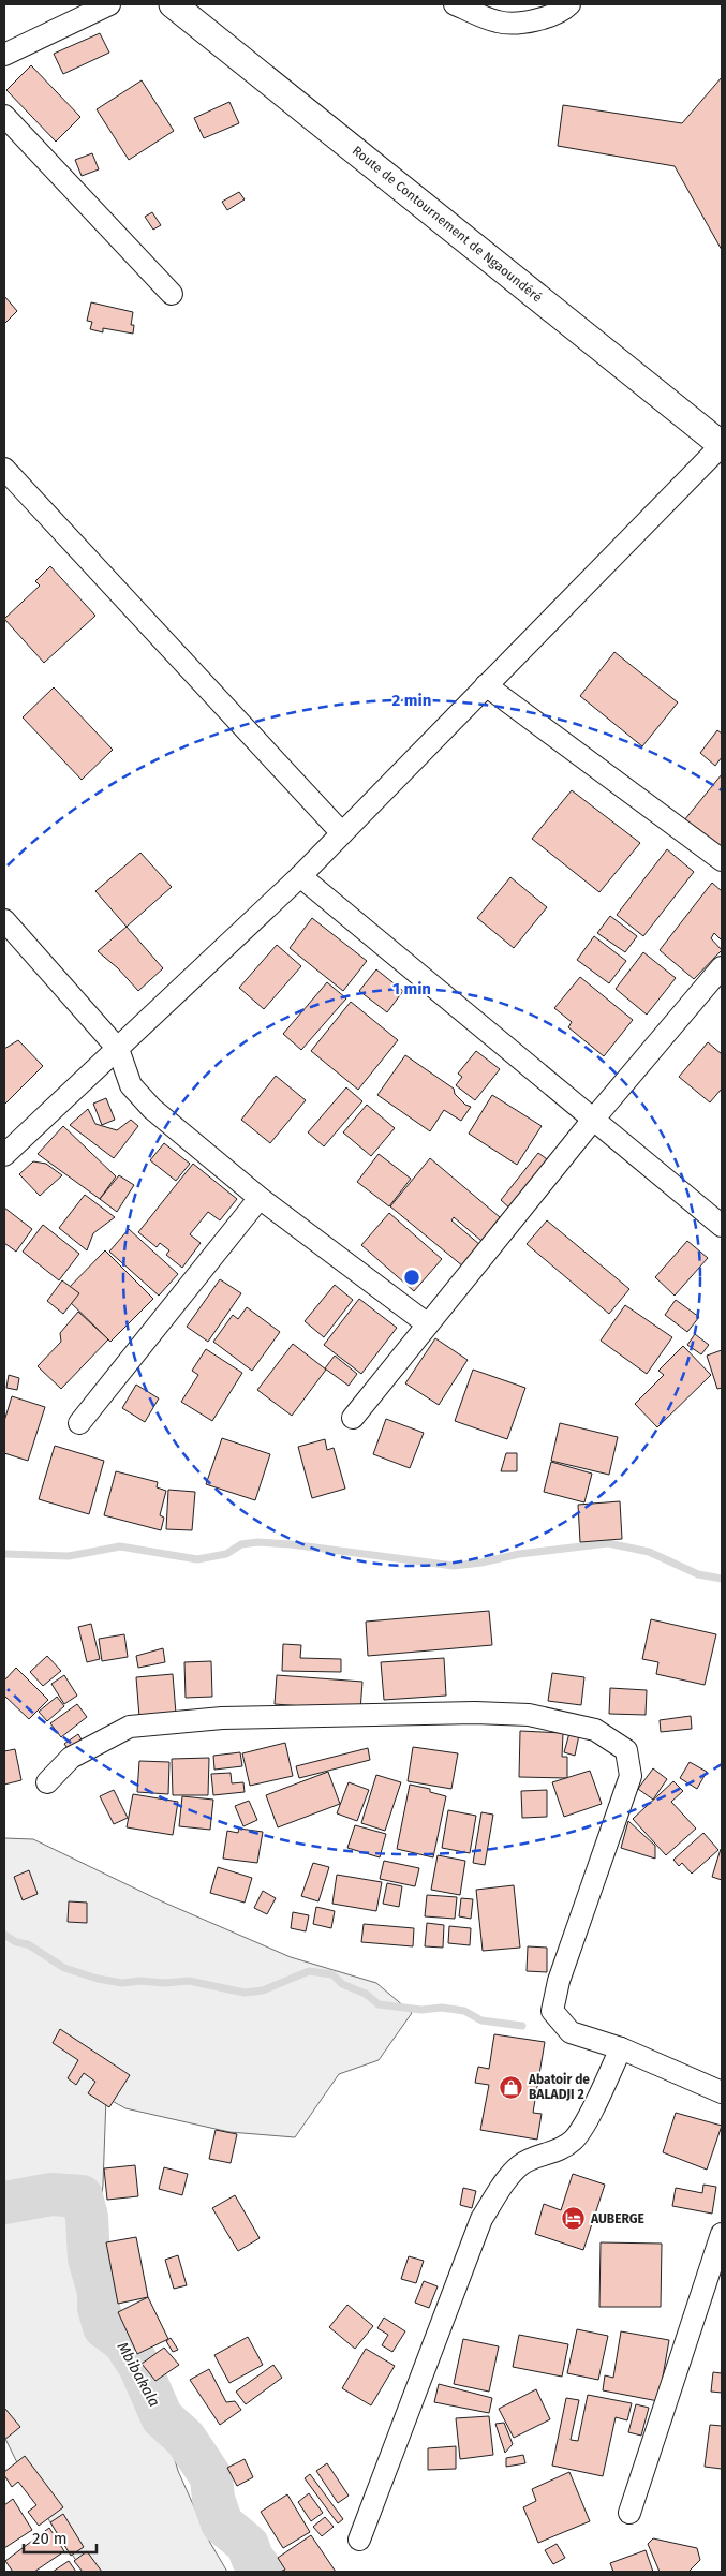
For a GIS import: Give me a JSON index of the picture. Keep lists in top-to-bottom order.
{
  "streets": {
    "street": ["Route de Contournement de Ngaoundéré"]
  },
  "water": ["Mbibakala"],
  "places": {
    "shop": ["Abatoir de BALADJI 2"],
    "hotel": ["AUBERGE"]
  },
  "scale_bar": "20 m",
  "rings": ["2 min", "1 min"]
}
